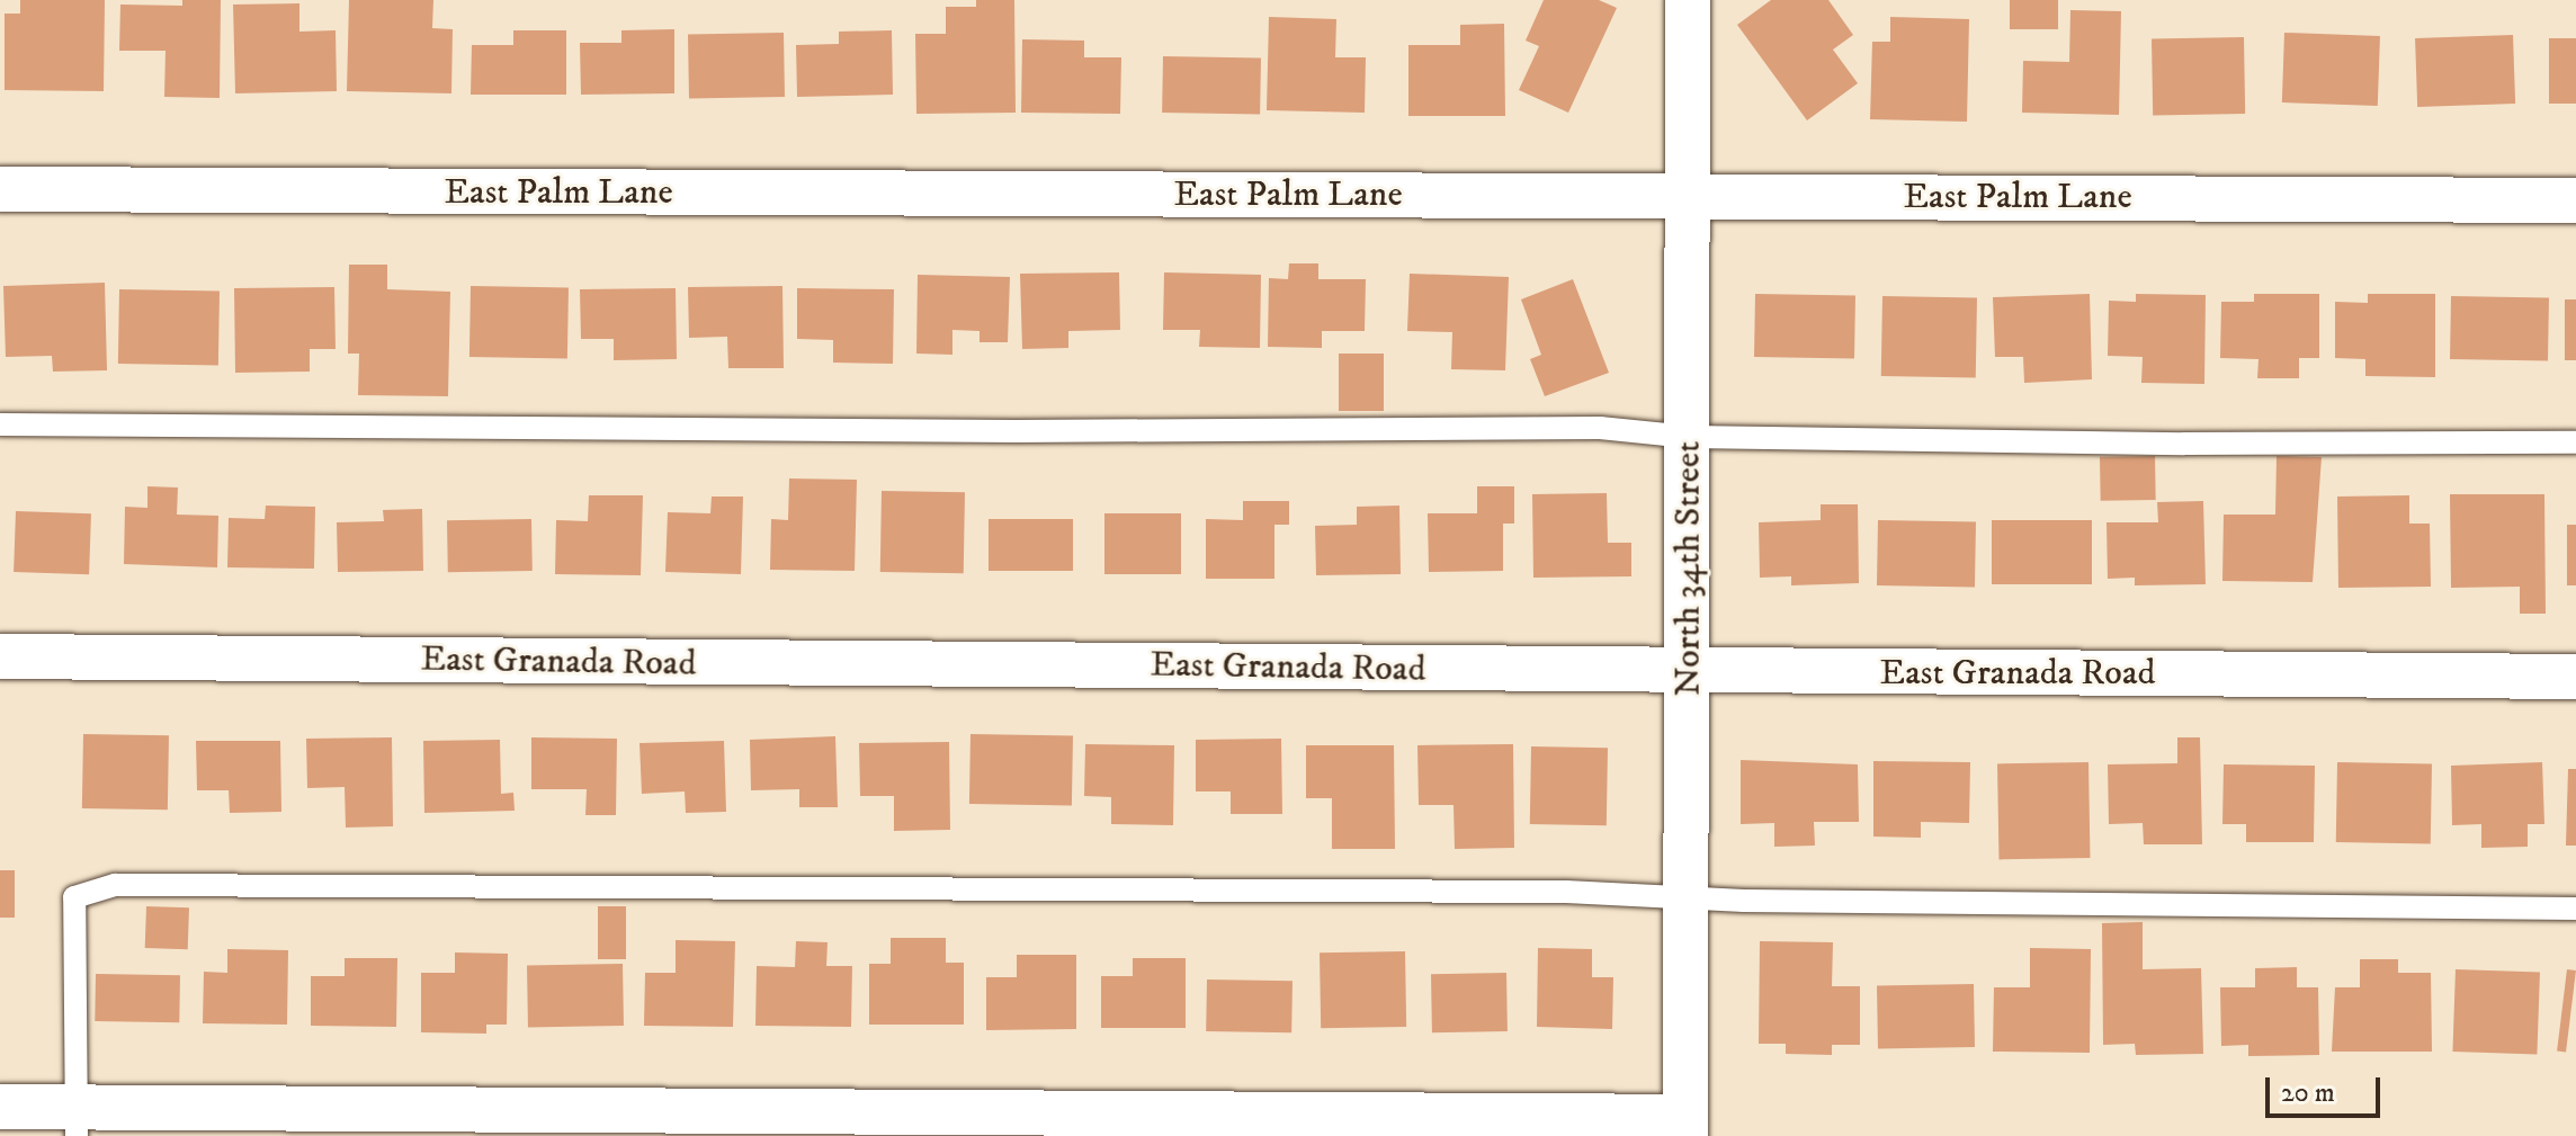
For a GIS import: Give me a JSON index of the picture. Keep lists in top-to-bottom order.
{
  "streets": {
    "street": ["East Palm Lane", "North 34th Street", "East Granada Road"]
  },
  "crossings": [
    ["East Palm Lane", "North 34th Street"],
    ["North 34th Street", "East Granada Road"]
  ],
  "scale_bar": "20 m"
}
